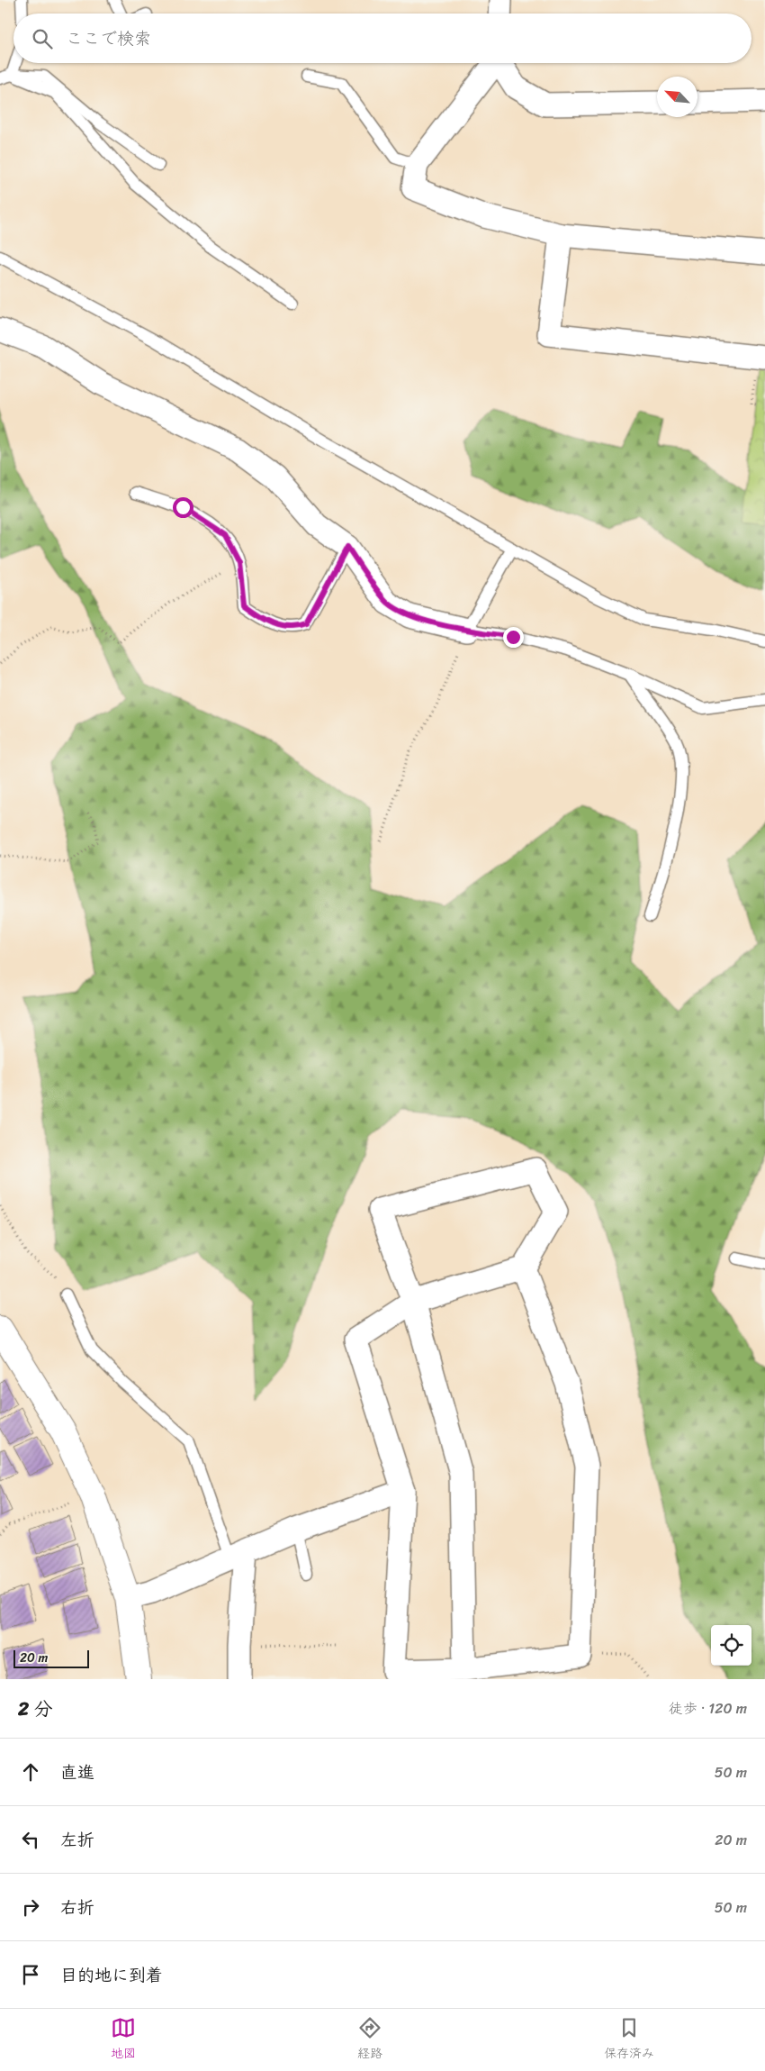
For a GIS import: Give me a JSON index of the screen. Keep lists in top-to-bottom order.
{
  "scale_bar": "20 m",
  "north": "top left",
  "page": {
    "search": "ここで検索",
    "scale": "20 m",
    "heading": ["2 分", "徒歩 · 120 m"],
    "list": [
      ["直進", "50 m"],
      ["左折", "20 m"],
      ["右折", "50 m"],
      "目的地に到着"
    ],
    "nav": ["地図", "経路", "保存済み"]
  }
}
